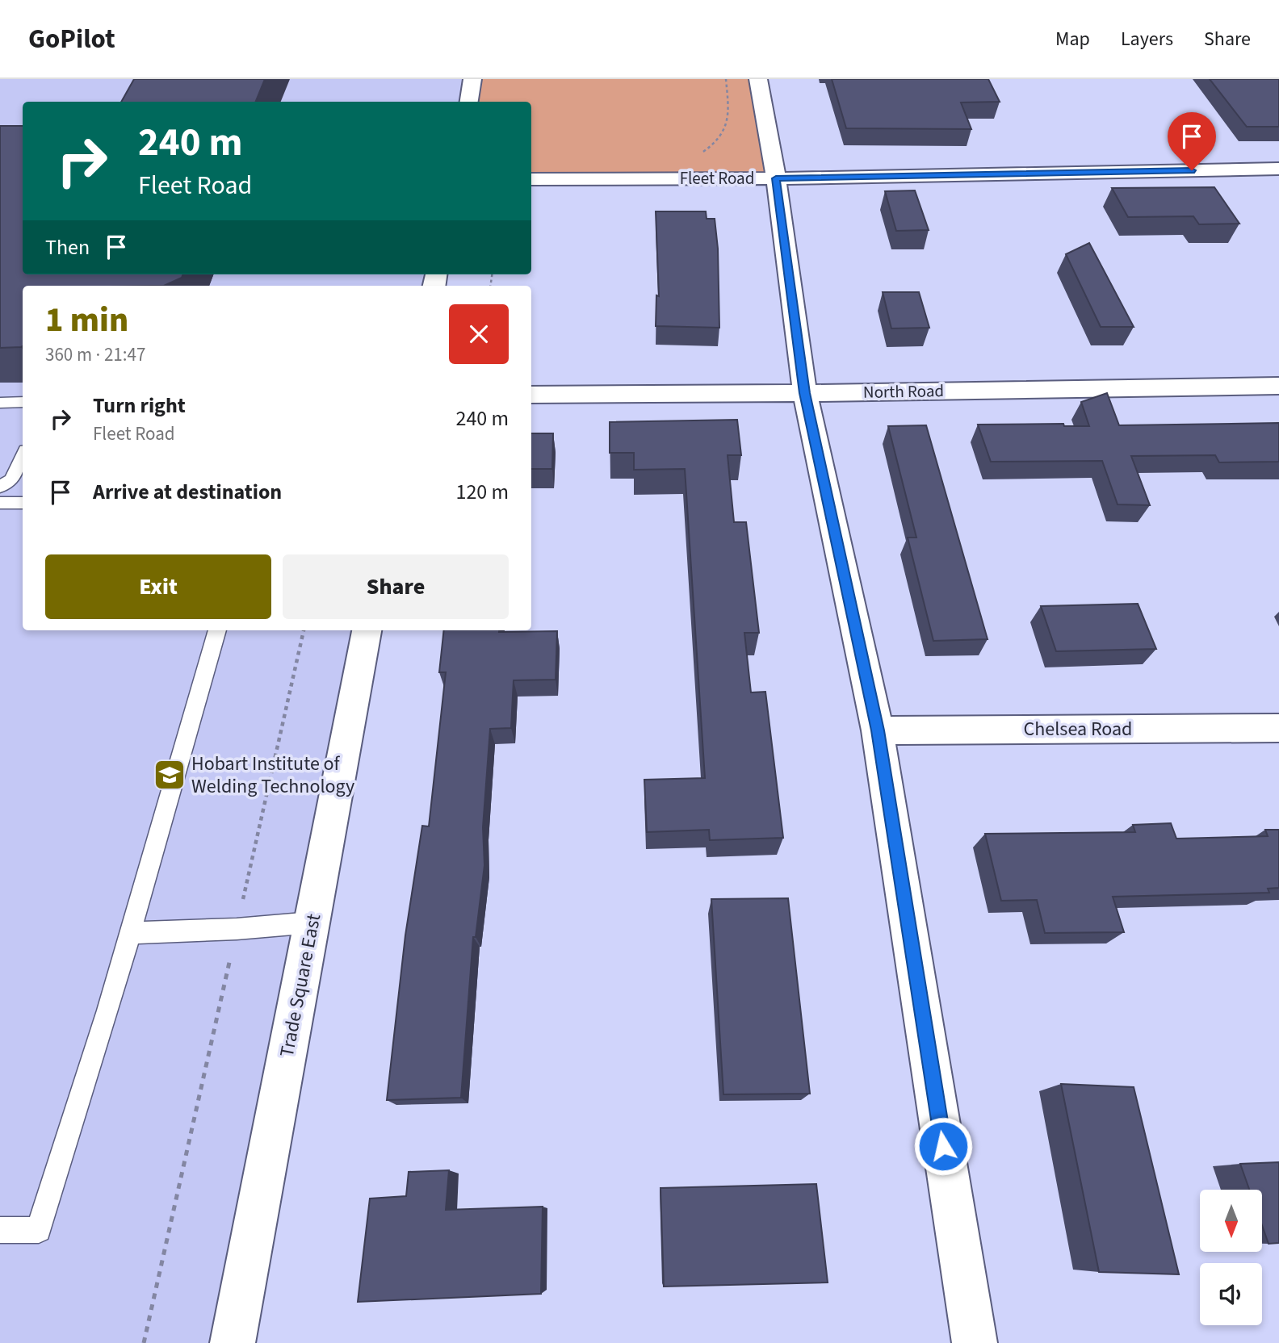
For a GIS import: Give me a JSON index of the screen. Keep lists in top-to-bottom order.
{
  "streets": {
    "street": [
      "Fleet Road",
      "North Road",
      "Chelsea Road",
      "Trade Square East"
    ]
  },
  "places": {
    "school or university": ["Hobart Institute of Welding Technology"]
  },
  "north": "bottom",
  "page": {
    "header": "GoPilot",
    "nav": ["Map", "Layers", "Share"],
    "turn": ["240 m", "Fleet Road"],
    "then": "Then",
    "heading": ["1 min", "360 m · 21:47"],
    "list": [
      {
        "name": "Turn right",
        "note": "Fleet Road",
        "value": "240 m"
      },
      {
        "name": "Arrive at destination",
        "value": "120 m"
      }
    ],
    "buttons": ["Exit", "Share"]
  }
}
